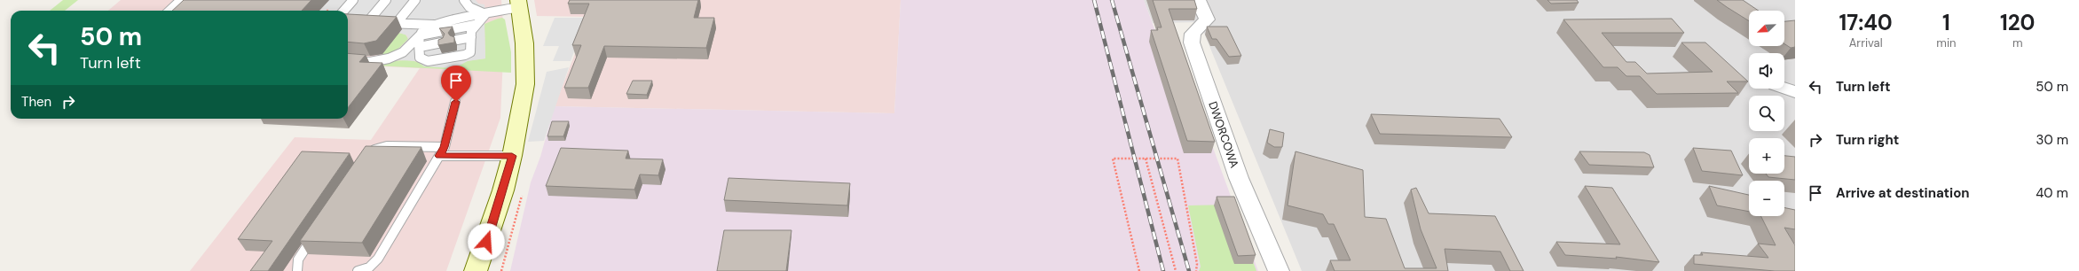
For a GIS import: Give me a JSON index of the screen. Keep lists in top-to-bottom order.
{
  "streets": {
    "street": ["DWORCOWA"]
  },
  "north": "bottom left",
  "page": {
    "eta": [
      "17:40",
      "Arrival",
      "1",
      "min",
      "120",
      "m"
    ],
    "map_buttons": ["+", "−"],
    "turn": ["50 m", "Turn left"],
    "list": [
      {
        "name": "Turn left",
        "value": "50 m"
      },
      {
        "name": "Turn right",
        "value": "30 m"
      },
      {
        "name": "Arrive at destination",
        "value": "40 m"
      }
    ],
    "then": "Then"
  }
}
